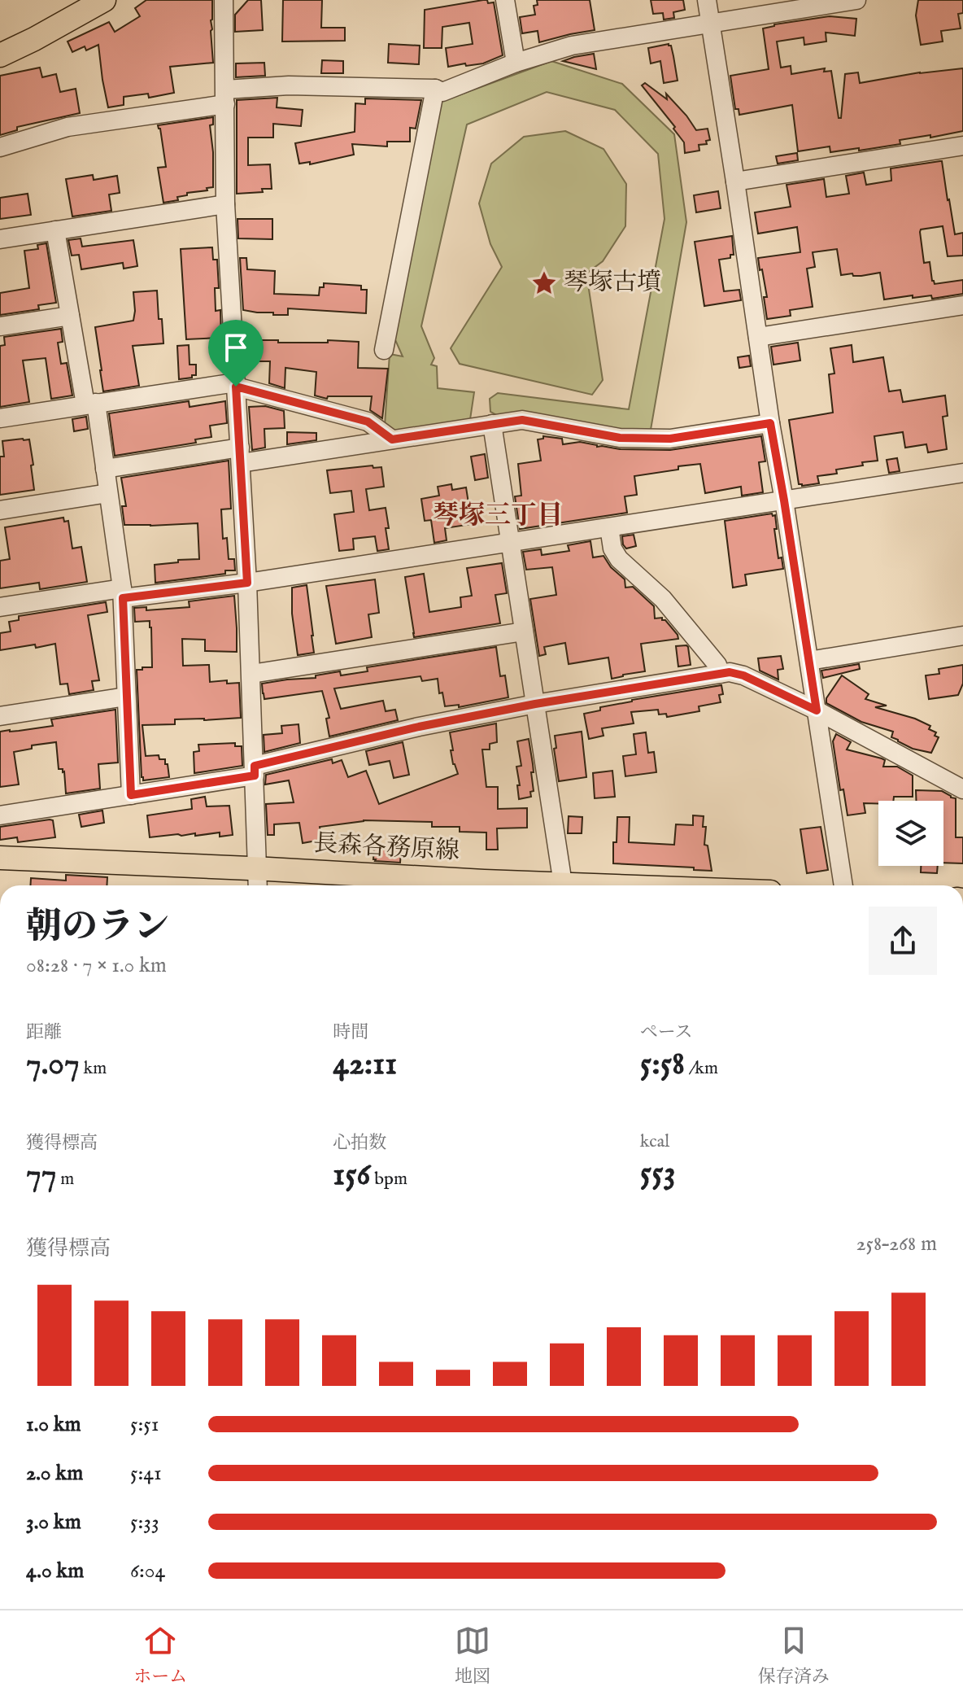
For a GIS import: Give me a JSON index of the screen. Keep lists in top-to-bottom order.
{
  "streets": {
    "main road": ["長森各務原線"]
  },
  "districts": ["琴塚三丁目"],
  "places": {
    "place": ["琴塚古墳"]
  },
  "page": {
    "heading": ["朝のラン", "08:28 · 7 × 1.0 km"],
    "stats": [
      ["距離", "7.07 km"],
      ["時間", "42:11"],
      ["ペース", "5:58 /km"],
      ["獲得標高", "77 m"],
      ["心拍数", "156 bpm"],
      ["kcal", "553"]
    ],
    "chart": ["獲得標高", "258–268 m"],
    "list": [
      {
        "name": "1.0 km",
        "note": "5:51"
      },
      {
        "name": "2.0 km",
        "note": "5:41"
      },
      {
        "name": "3.0 km",
        "note": "5:33"
      },
      {
        "name": "4.0 km",
        "note": "6:04"
      }
    ],
    "tabs": ["ホーム", "地図", "保存済み"]
  }
}
